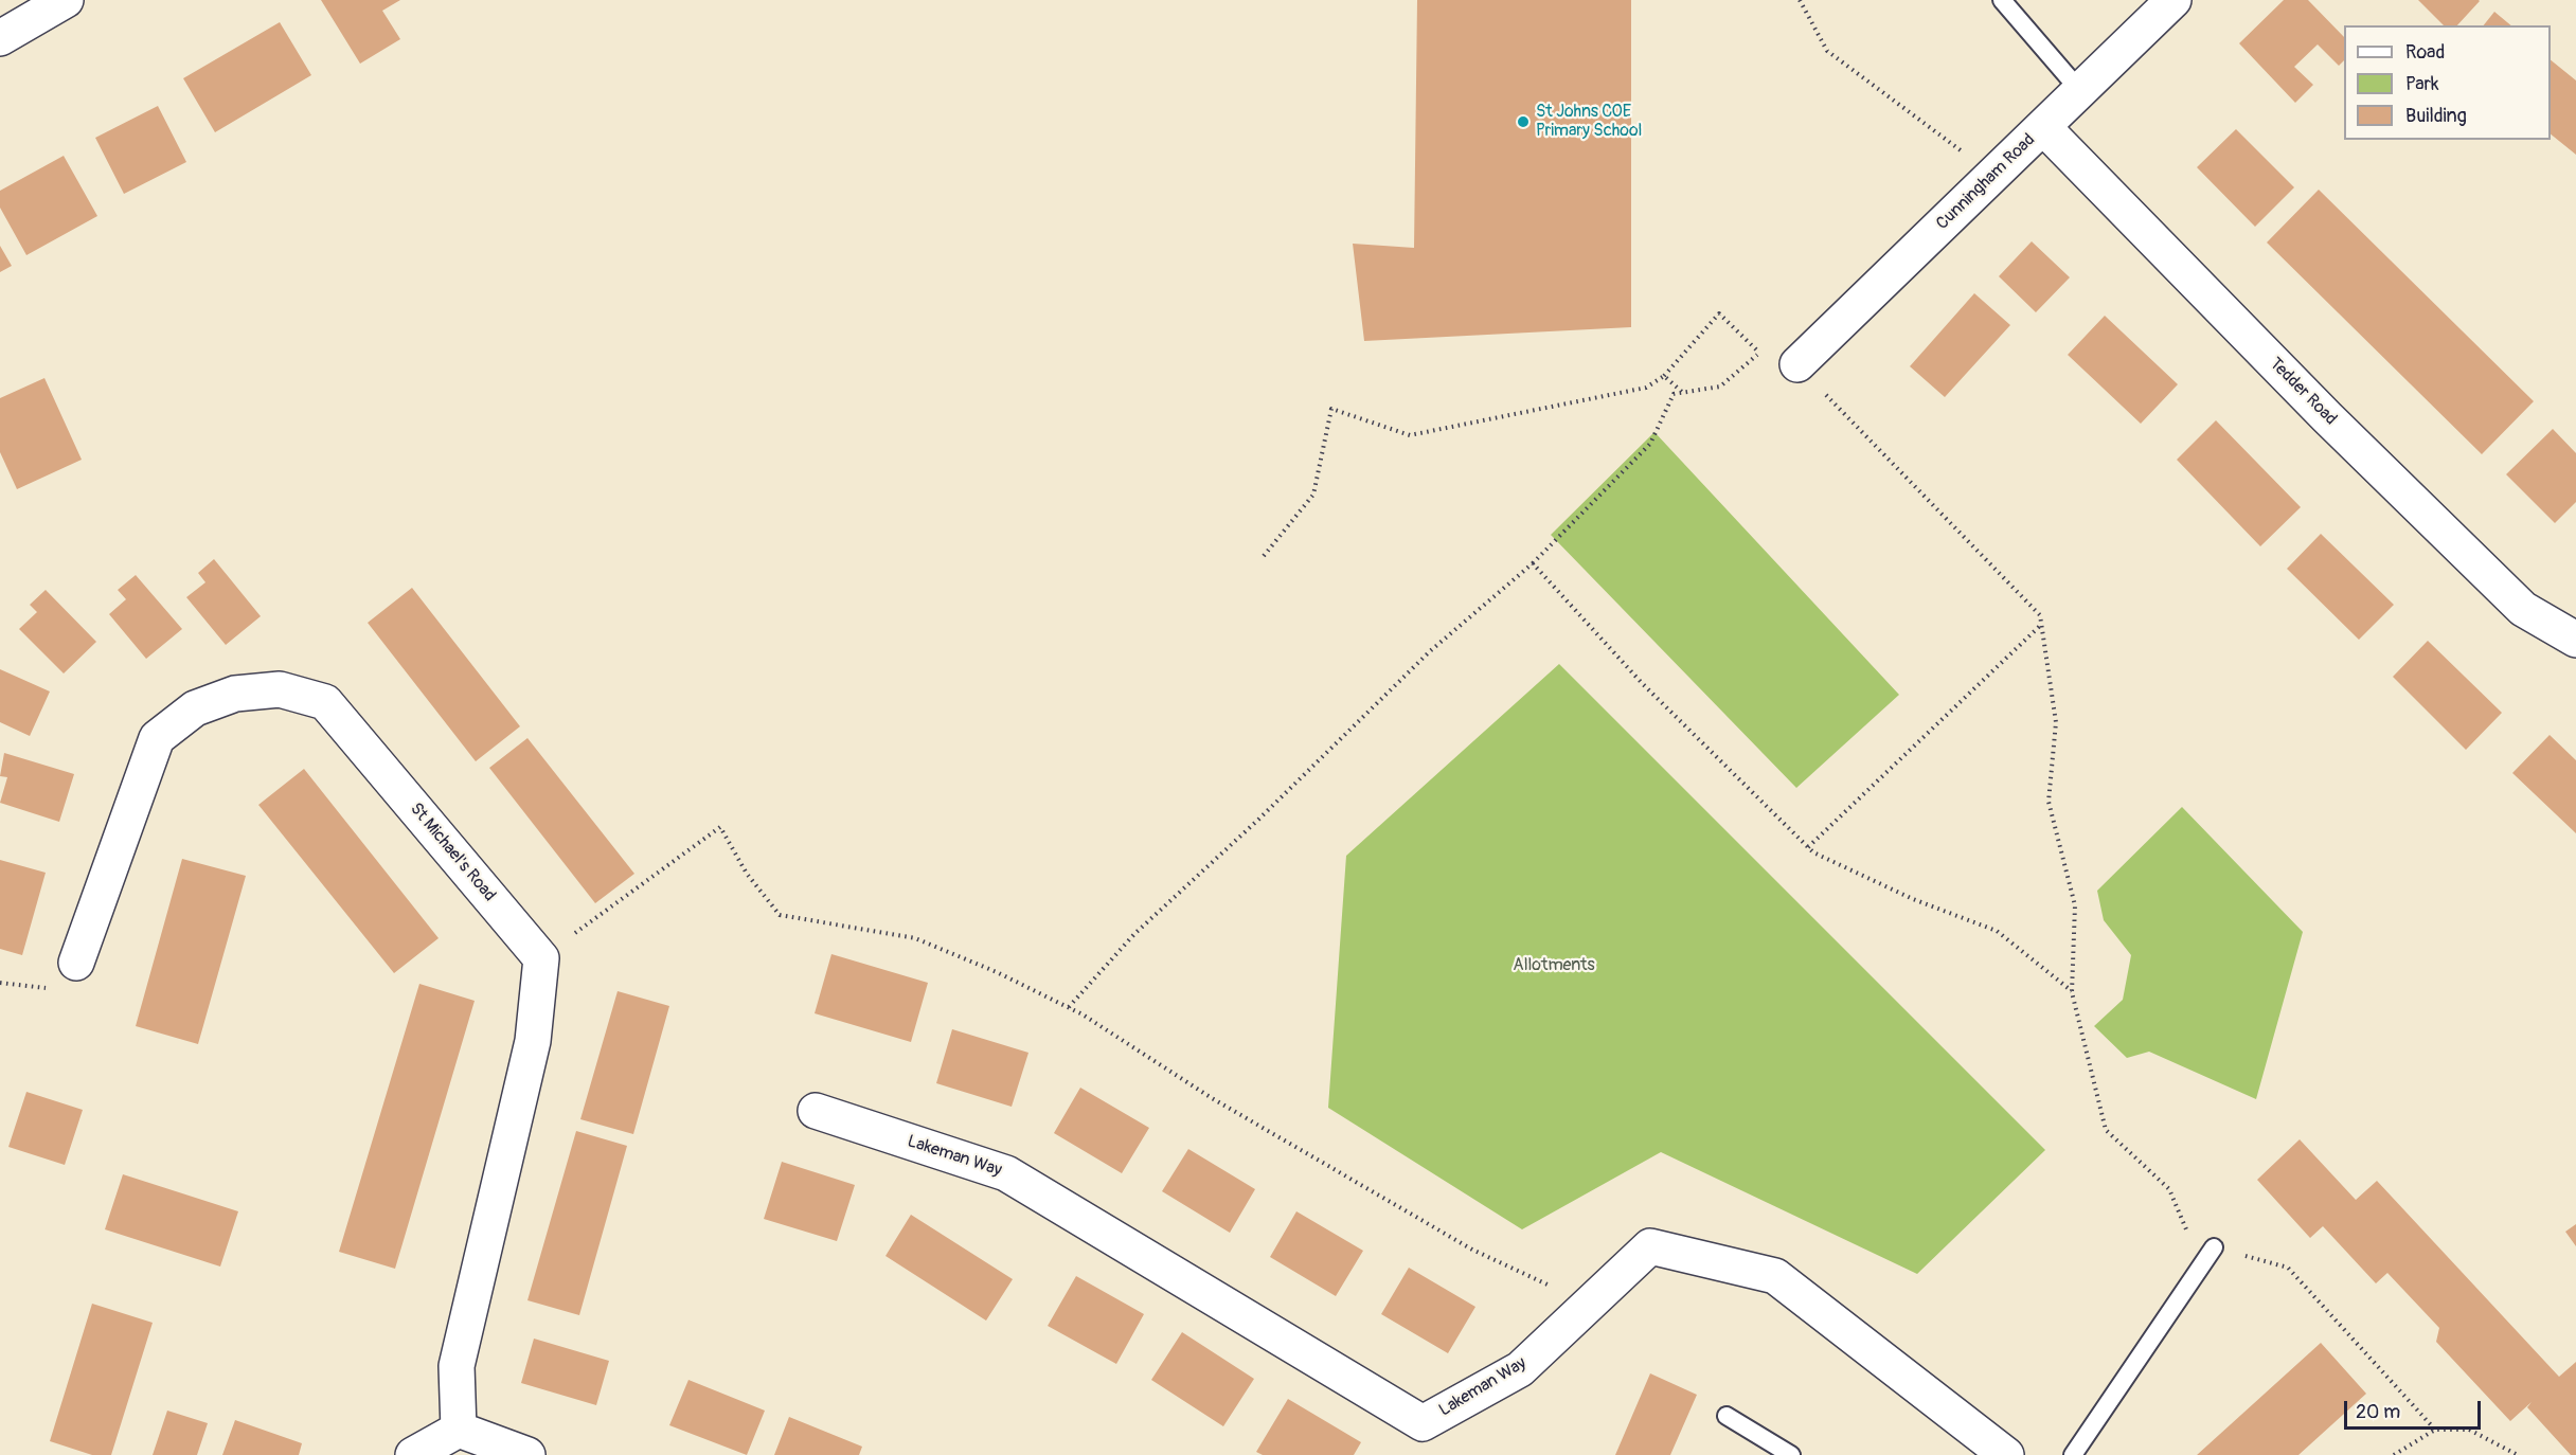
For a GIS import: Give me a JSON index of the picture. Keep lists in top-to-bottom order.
{
  "streets": {
    "street": [
      "Cunningham Road",
      "Tedder Road",
      "St Michael's Road",
      "Lakeman Way"
    ]
  },
  "crossings": [
    ["Cunningham Road", "Tedder Road"]
  ],
  "parks": ["Allotments"],
  "places": ["St Johns COE Primary School"],
  "legend": ["Road", "Park", "Building"],
  "scale_bar": "20 m"
}
